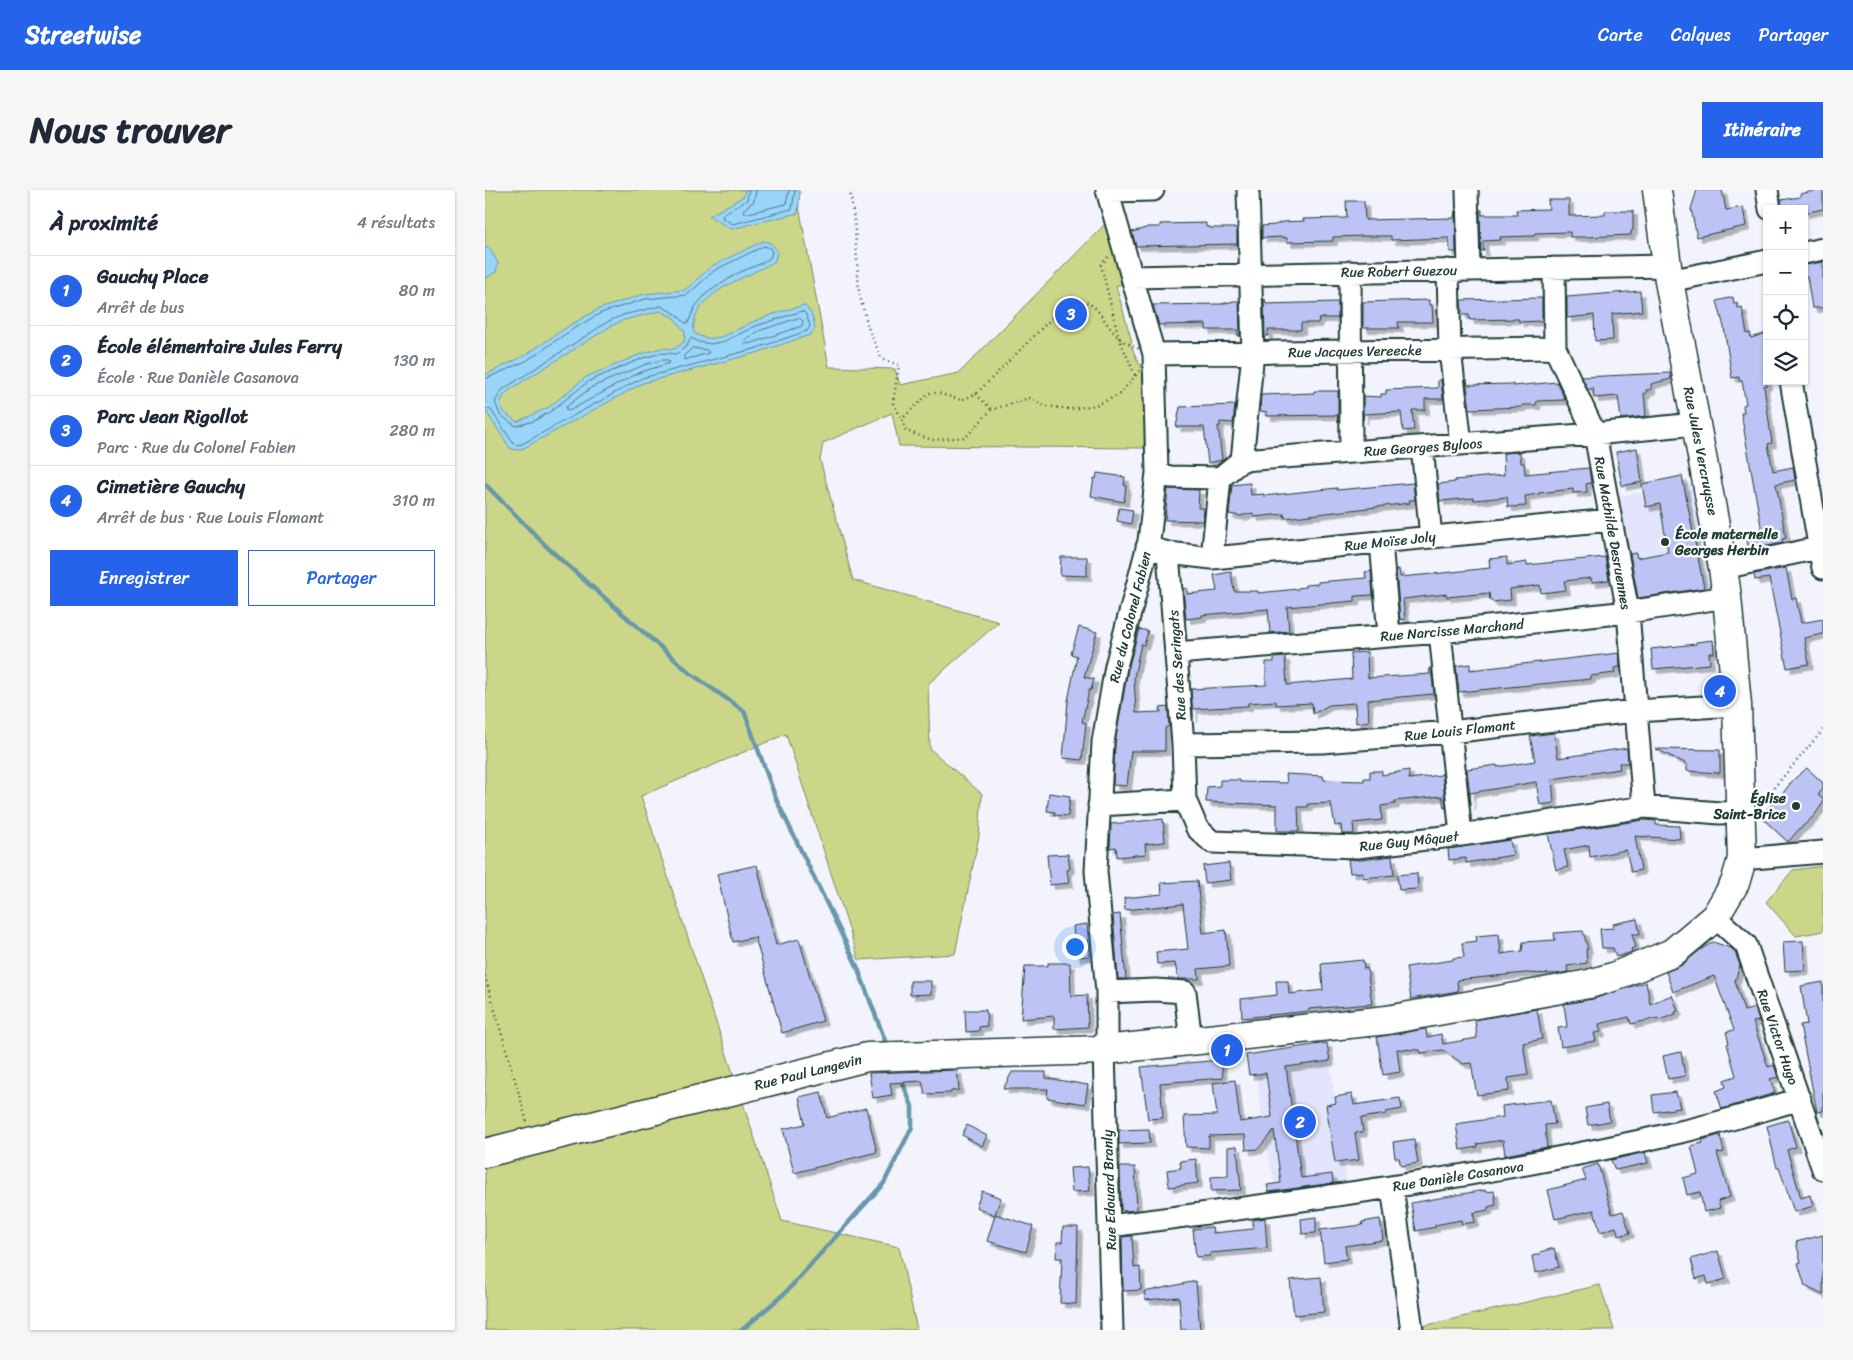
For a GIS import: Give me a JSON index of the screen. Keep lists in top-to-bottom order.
{
  "streets": {
    "main road": ["Rue Jules Vercruysse", "Rue Paul Langevin"],
    "street": [
      "Rue Robert Guezou",
      "Rue Jacques Vereecke",
      "Rue Georges Byloos",
      "Rue Mathilde Desruennes",
      "Rue Moïse Joly",
      "Rue du Colonel Fabien",
      "Rue Narcisse Marchand",
      "Rue des Seringats",
      "Rue Louis Flamant",
      "Rue Guy Môquet",
      "Rue Victor Hugo",
      "Rue Danièle Casanova",
      "Rue Edouard Branly"
    ]
  },
  "crossings": [
    ["Rue Robert Guezou", "Rue Jules Vercruysse"],
    ["Rue Robert Guezou", "Rue Mathilde Desruennes"],
    ["Rue Robert Guezou", "Rue du Colonel Fabien"],
    ["Rue Jacques Vereecke", "Rue Mathilde Desruennes"],
    ["Rue Jacques Vereecke", "Rue du Colonel Fabien"],
    ["Rue Georges Byloos", "Rue Jules Vercruysse"],
    ["Rue Georges Byloos", "Rue Mathilde Desruennes"],
    ["Rue Jules Vercruysse", "Rue Narcisse Marchand"],
    ["Rue Jules Vercruysse", "Rue Louis Flamant"],
    ["Rue Jules Vercruysse", "Rue Guy Môquet"],
    ["Rue Jules Vercruysse", "Rue Victor Hugo"],
    ["Rue Jules Vercruysse", "Rue Paul Langevin"],
    ["Rue Mathilde Desruennes", "Rue Moïse Joly"],
    ["Rue Mathilde Desruennes", "Rue Narcisse Marchand"],
    ["Rue Mathilde Desruennes", "Rue Louis Flamant"],
    ["Rue Mathilde Desruennes", "Rue Guy Môquet"],
    ["Rue Moïse Joly", "Rue des Seringats"],
    ["Rue du Colonel Fabien", "Rue Paul Langevin"],
    ["Rue du Colonel Fabien", "Rue Edouard Branly"],
    ["Rue Narcisse Marchand", "Rue des Seringats"],
    ["Rue des Seringats", "Rue Louis Flamant"],
    ["Rue des Seringats", "Rue Guy Môquet"],
    ["Rue Victor Hugo", "Rue Danièle Casanova"],
    ["Rue Paul Langevin", "Rue Edouard Branly"],
    ["Rue Danièle Casanova", "Rue Edouard Branly"]
  ],
  "places": ["École maternelle Georges Herbin", "Église Saint-Brice"],
  "page": {
    "header": "Streetwise",
    "nav": ["Carte", "Calques", "Partager"],
    "title": "Nous trouver",
    "buttons": [
      "Itinéraire",
      ["Enregistrer", "Partager"]
    ],
    "heading": ["À proximité", "4 résultats"],
    "map_buttons": ["+", "−"],
    "list": [
      {
        "mark": "1",
        "name": "Gauchy Place",
        "note": "Arrêt de bus",
        "value": "80 m"
      },
      {
        "mark": "2",
        "name": "École élémentaire Jules Ferry",
        "note": "École · Rue Danièle Casanova",
        "value": "130 m"
      },
      {
        "mark": "3",
        "name": "Parc Jean Rigollot",
        "note": "Parc · Rue du Colonel Fabien",
        "value": "280 m"
      },
      {
        "mark": "4",
        "name": "Cimetière Gauchy",
        "note": "Arrêt de bus · Rue Louis Flamant",
        "value": "310 m"
      }
    ],
    "pins": [
      "3",
      "4",
      "1",
      "2"
    ]
  }
}
